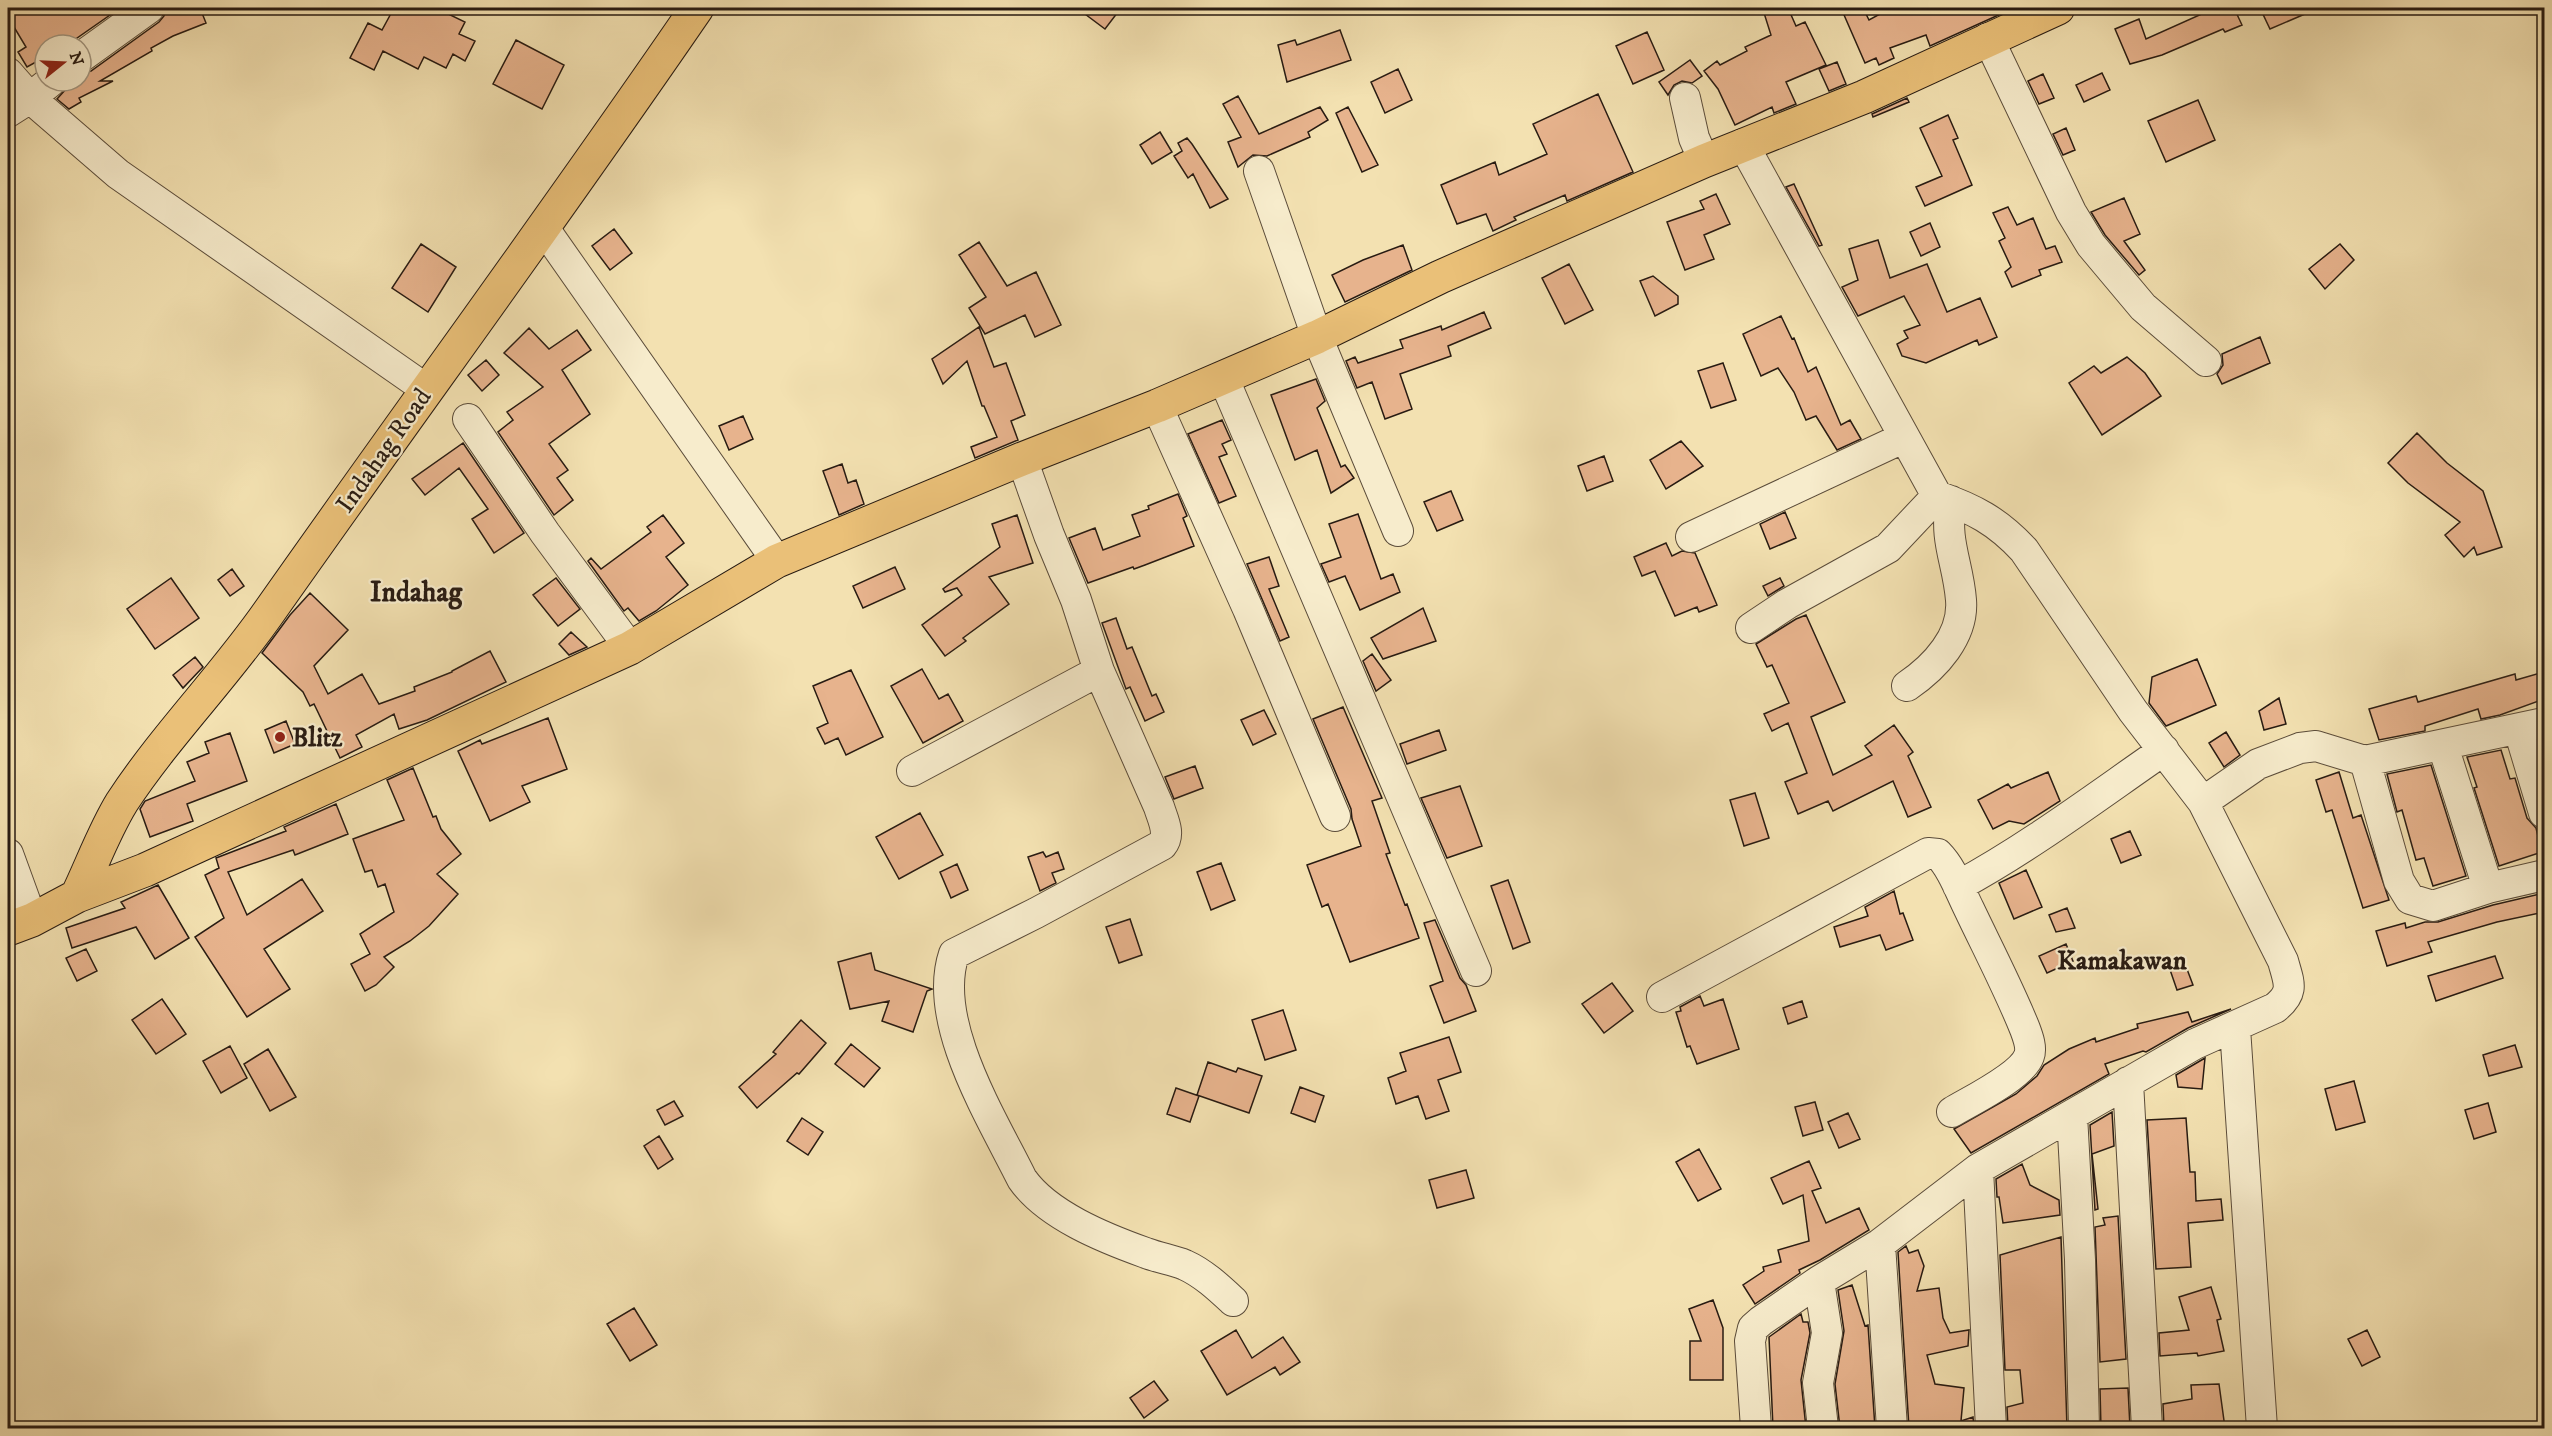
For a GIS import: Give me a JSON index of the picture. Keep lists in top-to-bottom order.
{
  "streets": {
    "main road": ["Indahag Road"]
  },
  "districts": ["Indahag", "Kamakawan"],
  "places": ["Blitz"],
  "north": "right"
}
